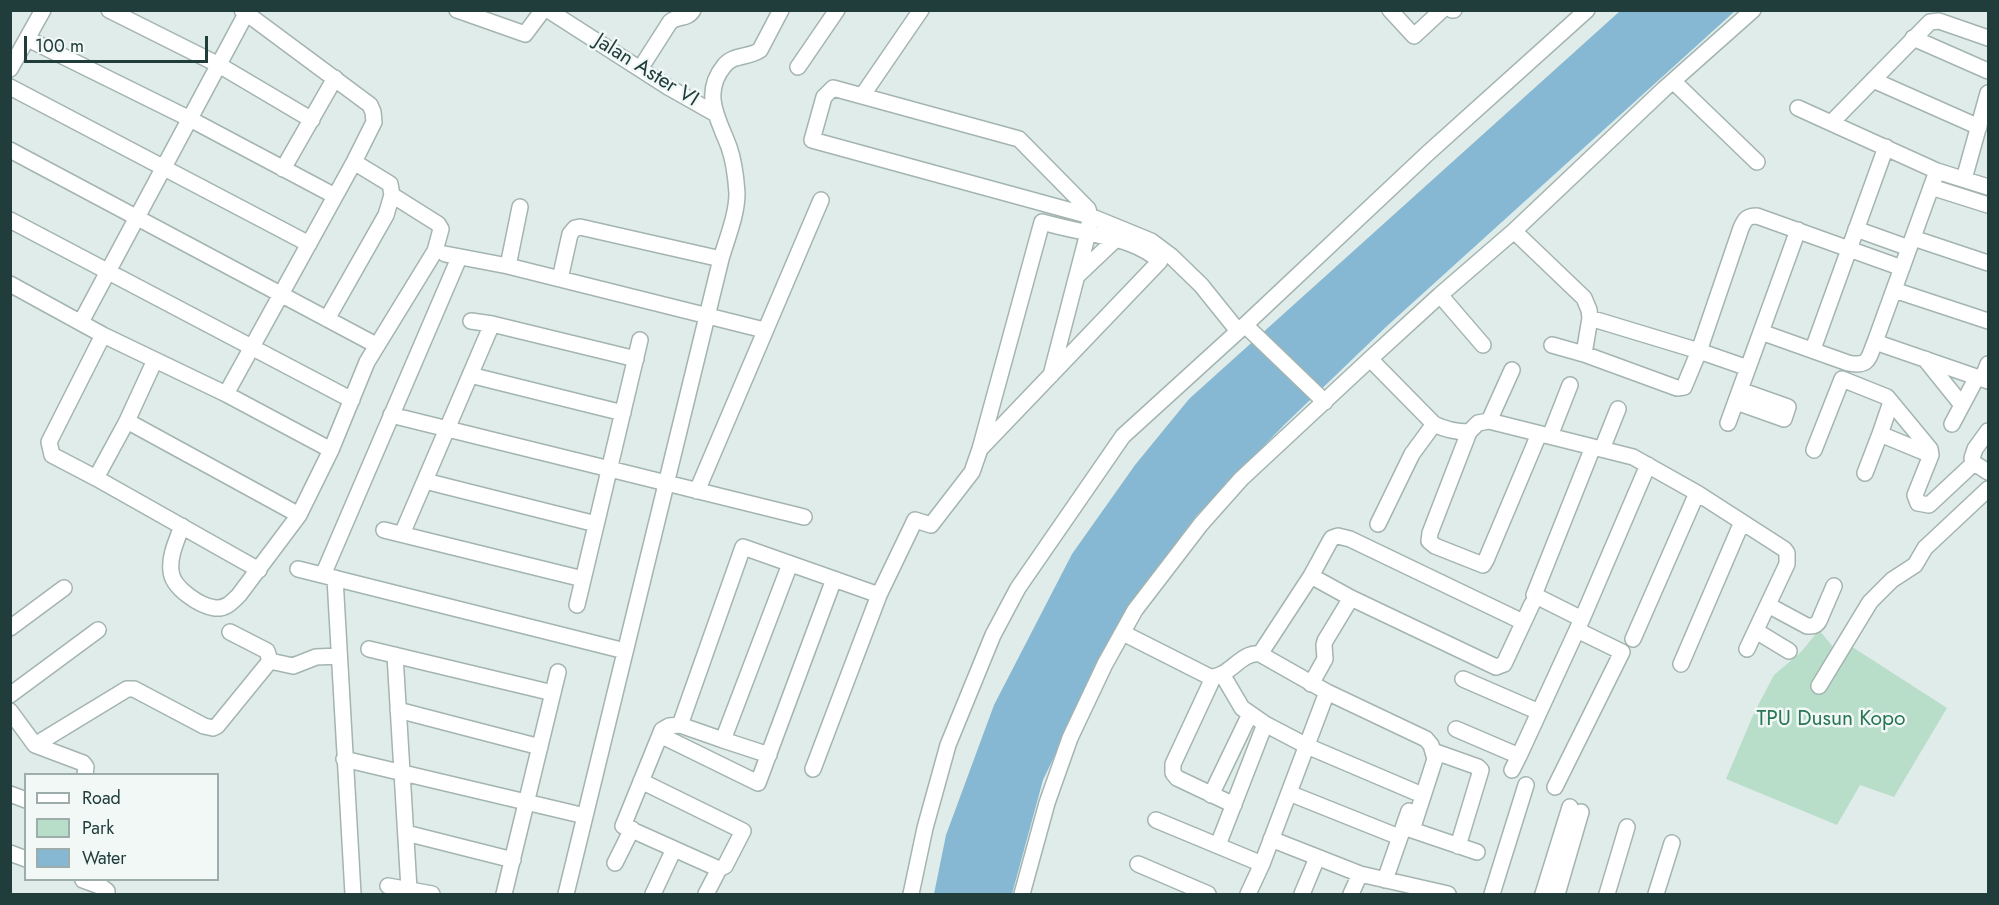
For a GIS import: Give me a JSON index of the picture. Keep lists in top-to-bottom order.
{
  "streets": {
    "street": ["Jalan Aster VI"]
  },
  "parks": ["TPU Dusun Kopo"],
  "legend": ["Road", "Park", "Water"],
  "scale_bar": "100 m"
}
